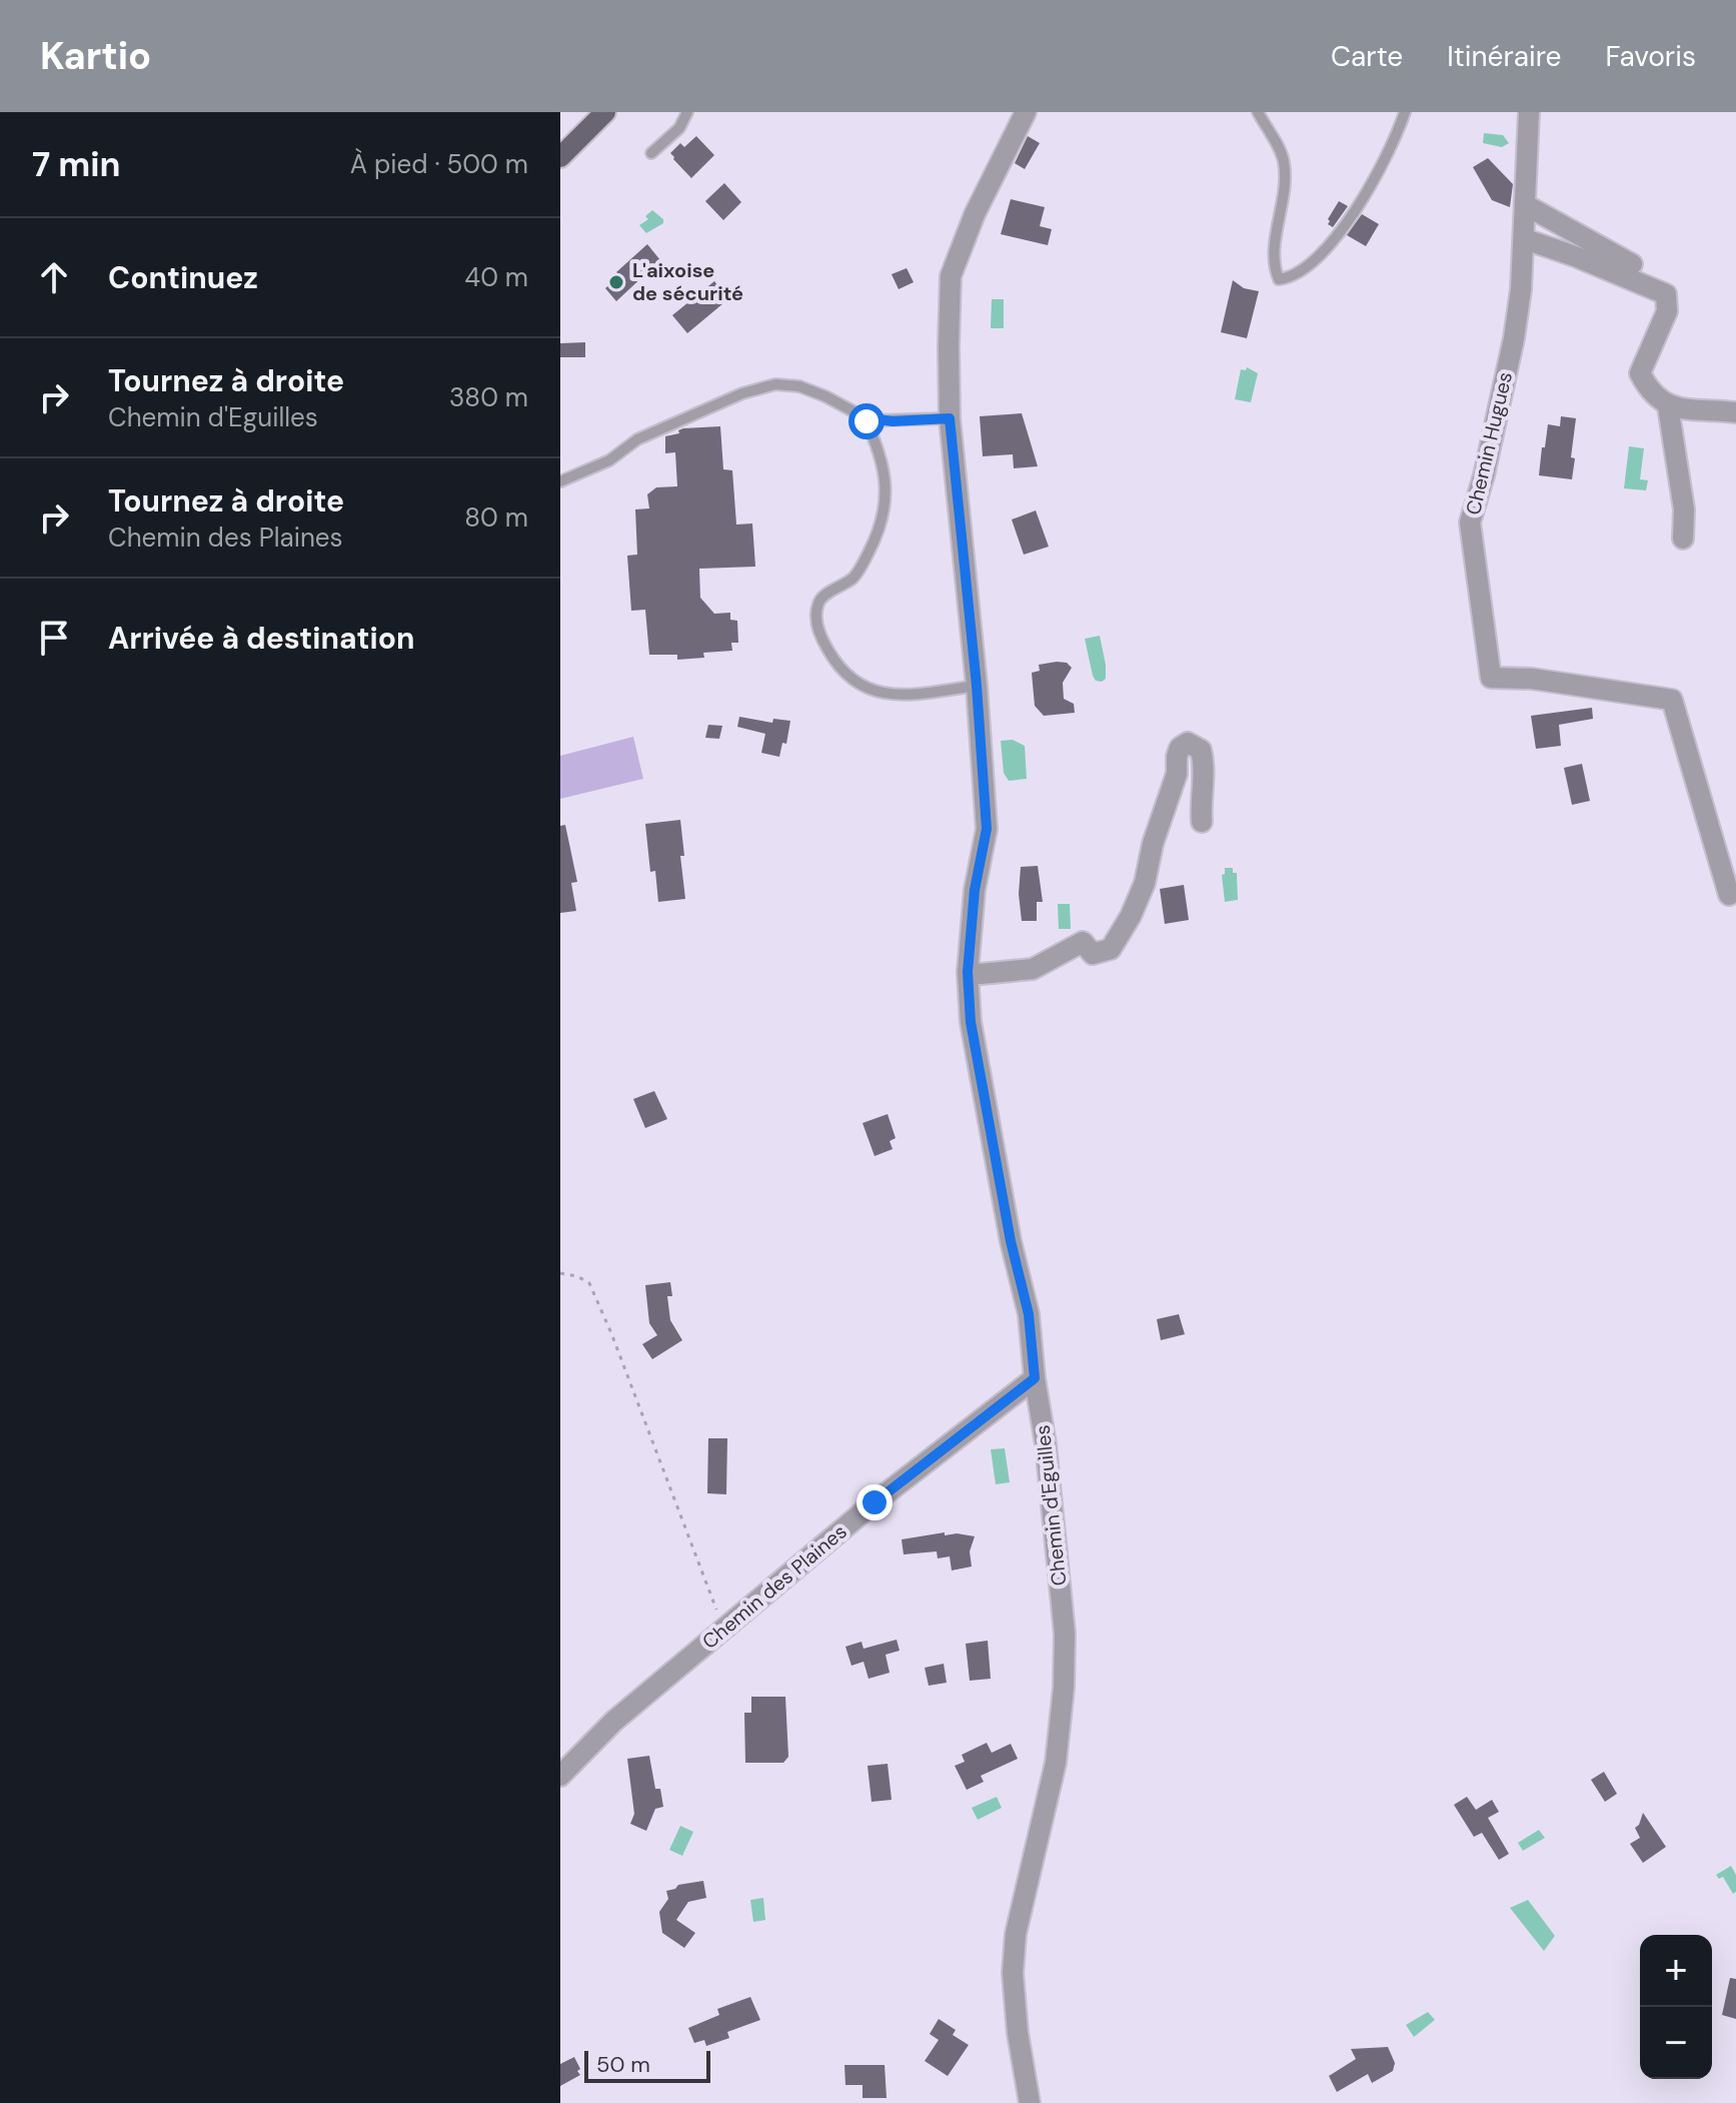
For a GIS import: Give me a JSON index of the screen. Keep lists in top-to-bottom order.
{
  "streets": {
    "street": ["Chemin Hugues", "Chemin d'Eguilles", "Chemin des Plaines"]
  },
  "crossings": [
    ["Chemin d'Eguilles", "Chemin des Plaines"]
  ],
  "places": ["L'aixoise de sécurité"],
  "scale_bar": "50 m",
  "page": {
    "header": "Kartio",
    "nav": ["Carte", "Itinéraire", "Favoris"],
    "heading": ["7 min", "À pied · 500 m"],
    "list": [
      ["Continuez", "40 m"],
      ["Tournez à droite", "Chemin d'Eguilles", "380 m"],
      ["Tournez à droite", "Chemin des Plaines", "80 m"],
      "Arrivée à destination"
    ],
    "map_buttons": ["+", "−"],
    "scale": "50 m"
  }
}
